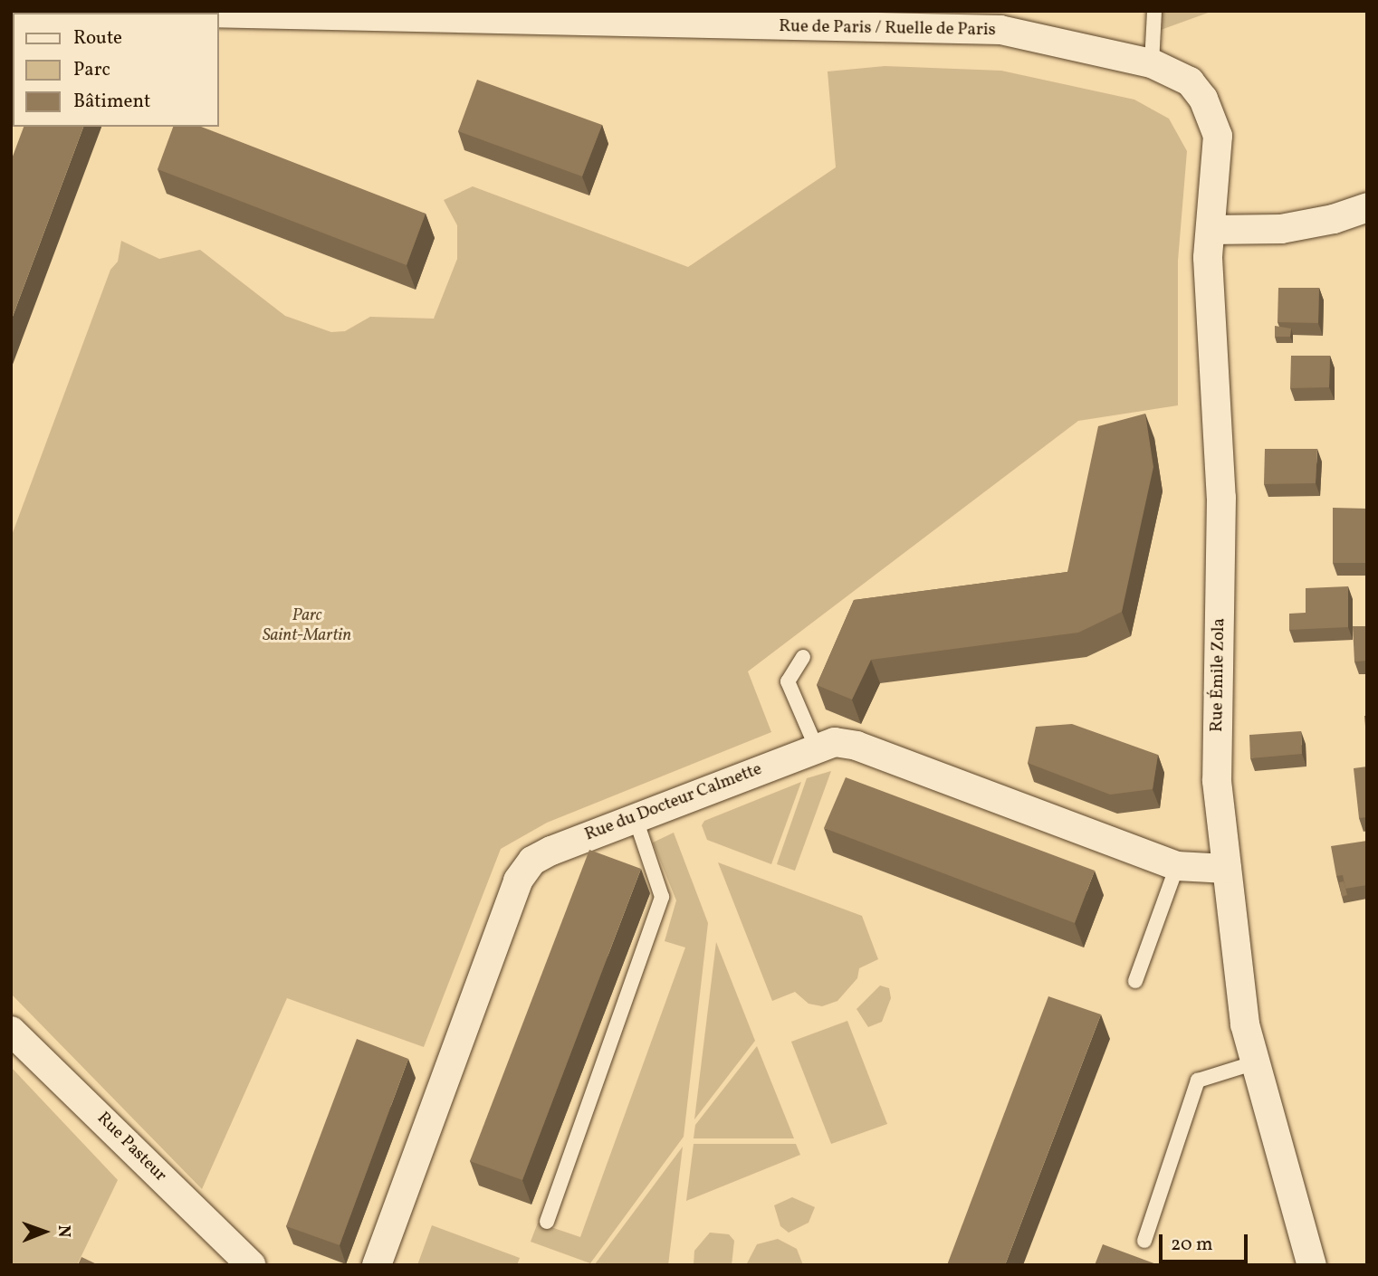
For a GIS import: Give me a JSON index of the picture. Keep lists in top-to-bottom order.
{
  "streets": {
    "street": [
      "Rue de Paris / Ruelle de Paris",
      "Rue Émile Zola",
      "Rue du Docteur Calmette",
      "Rue Pasteur"
    ]
  },
  "crossings": [
    ["Rue de Paris / Ruelle de Paris", "Rue Émile Zola"],
    ["Rue Émile Zola", "Rue du Docteur Calmette"]
  ],
  "parks": ["Parc Saint-Martin"],
  "legend": ["Route", "Parc", "Bâtiment"],
  "scale_bar": "20 m",
  "north": "right"
}
